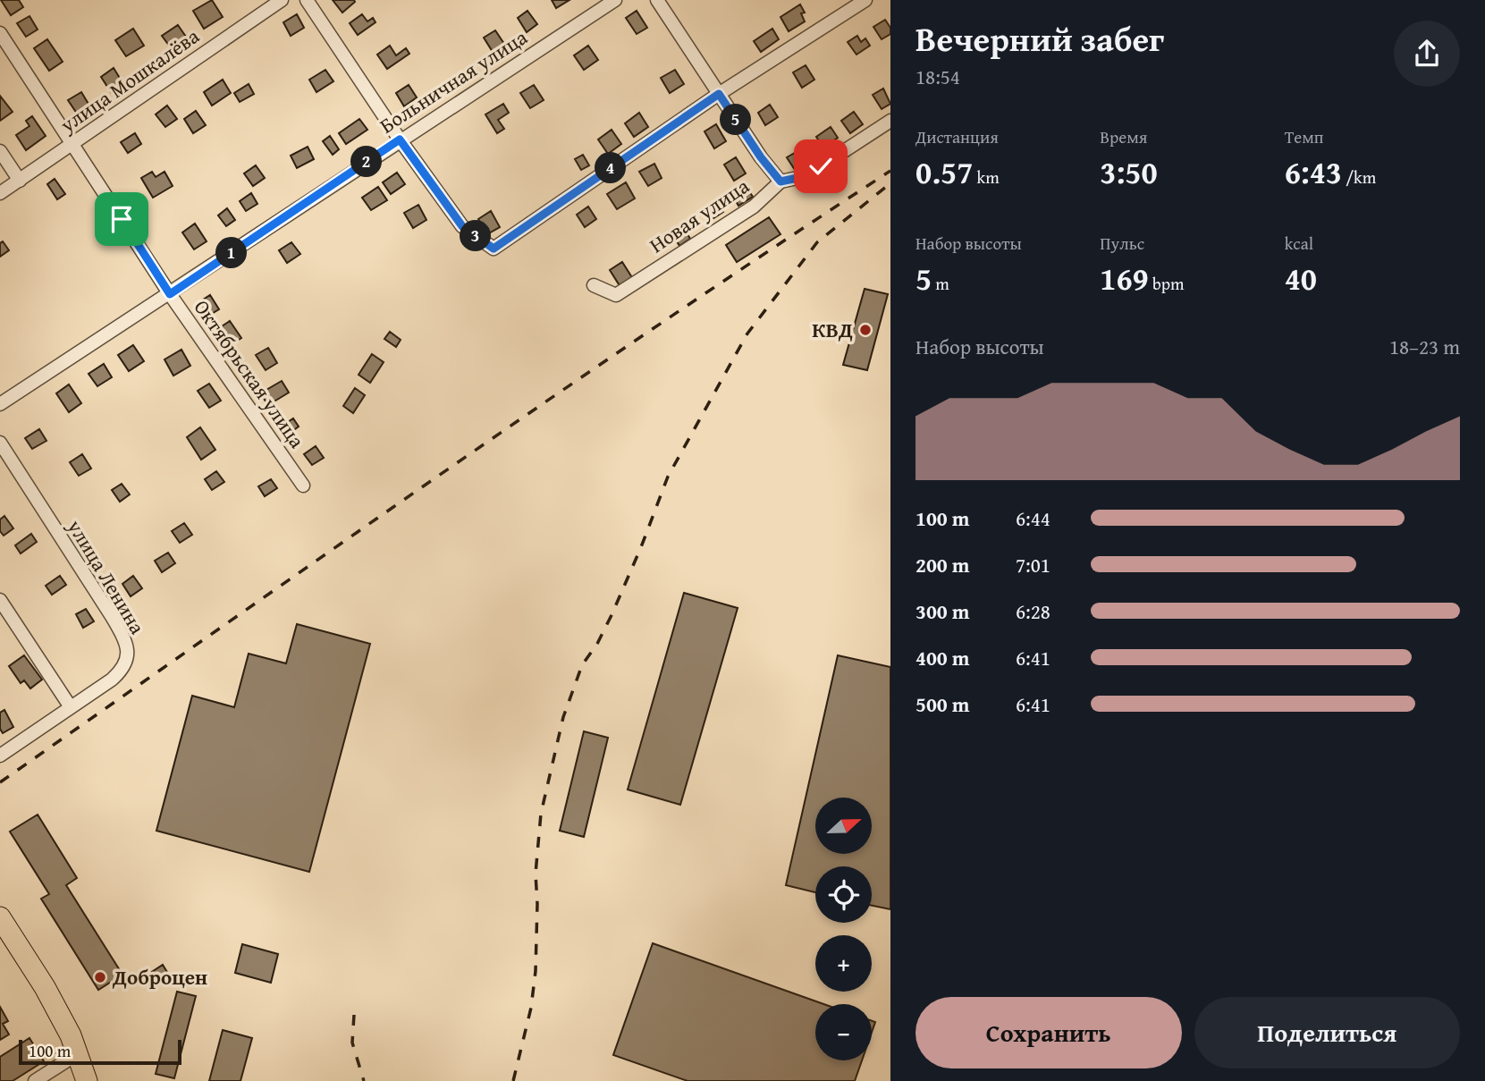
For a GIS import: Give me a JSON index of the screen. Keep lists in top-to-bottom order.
{
  "streets": {
    "street": [
      "улица Мошкалёва",
      "Больничная улица",
      "Новая улица",
      "Октябрьская улица",
      "улица Ленина"
    ]
  },
  "crossings": [
    ["улица Мошкалёва", "Октябрьская улица"],
    ["Больничная улица", "Октябрьская улица"]
  ],
  "places": ["КВД", "Доброцен"],
  "scale_bar": "100 m",
  "north": "right",
  "page": {
    "heading": ["Вечерний забег", "18:54"],
    "pins": [
      "5",
      "2",
      "4",
      "3",
      "1"
    ],
    "stats": [
      ["Дистанция", "0.57 km"],
      ["Время", "3:50"],
      ["Темп", "6:43 /km"],
      ["Набор высоты", "5 m"],
      ["Пульс", "169 bpm"],
      ["kcal", "40"]
    ],
    "chart": ["Набор высоты", "18–23 m"],
    "list": [
      {
        "name": "100 m",
        "note": "6:44"
      },
      {
        "name": "200 m",
        "note": "7:01"
      },
      {
        "name": "300 m",
        "note": "6:28"
      },
      {
        "name": "400 m",
        "note": "6:41"
      },
      {
        "name": "500 m",
        "note": "6:41"
      }
    ],
    "map_buttons": ["+", "−"],
    "buttons": ["Сохранить", "Поделиться"],
    "scale": "100 m"
  }
}
